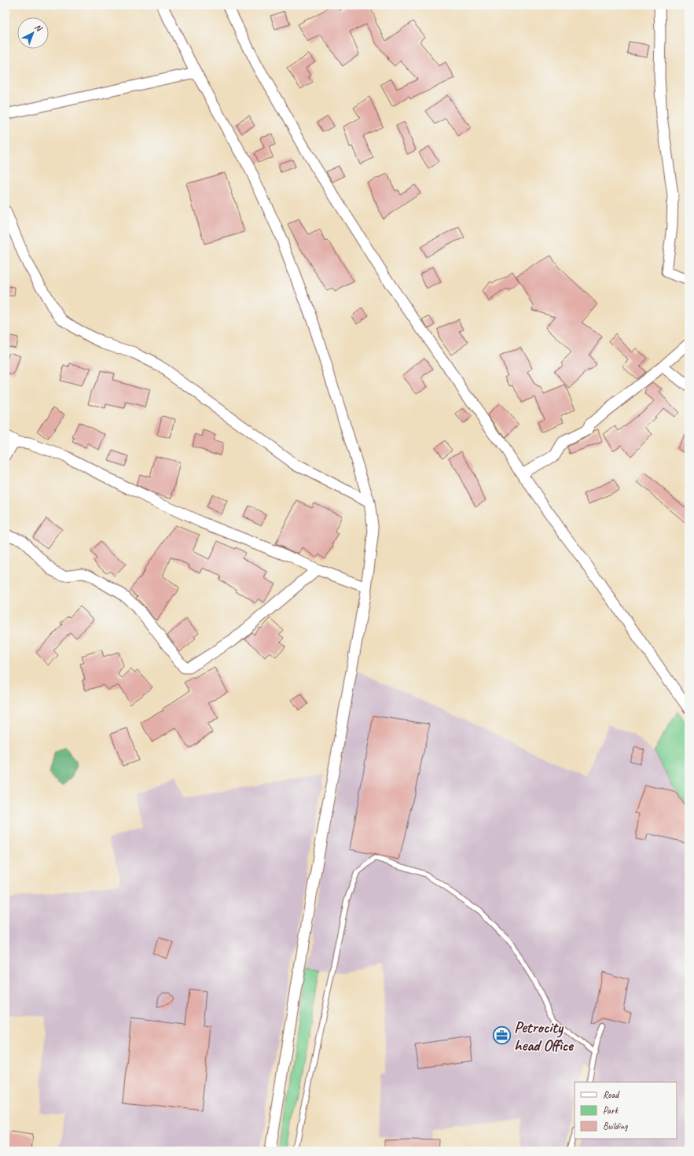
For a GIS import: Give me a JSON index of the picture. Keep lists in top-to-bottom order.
{
  "places": {
    "office": ["Petrocity head Office"]
  },
  "legend": ["Road", "Park", "Building"],
  "north": "top right"
}
